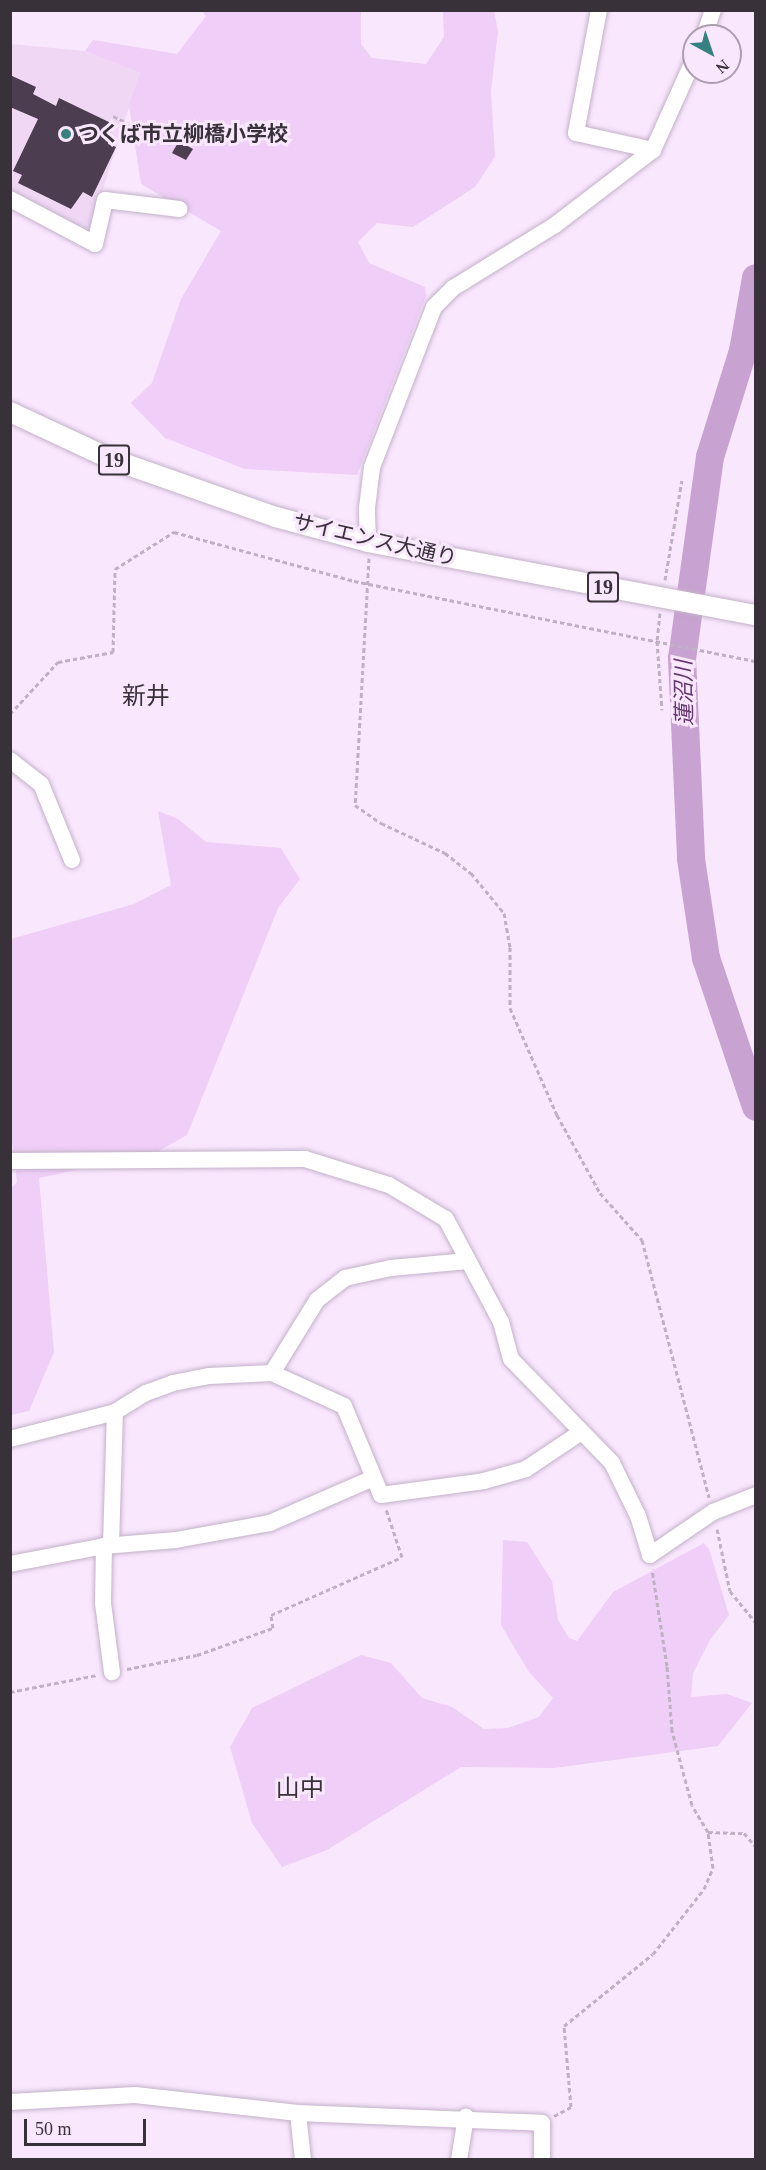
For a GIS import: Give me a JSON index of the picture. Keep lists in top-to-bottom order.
{
  "streets": {
    "main road": ["19", "サイエンス大通り"]
  },
  "districts": ["新井", "山中"],
  "water": ["蓮沼川"],
  "places": ["つくば市立柳橋小学校"],
  "scale_bar": "50 m",
  "north": "bottom right"
}
